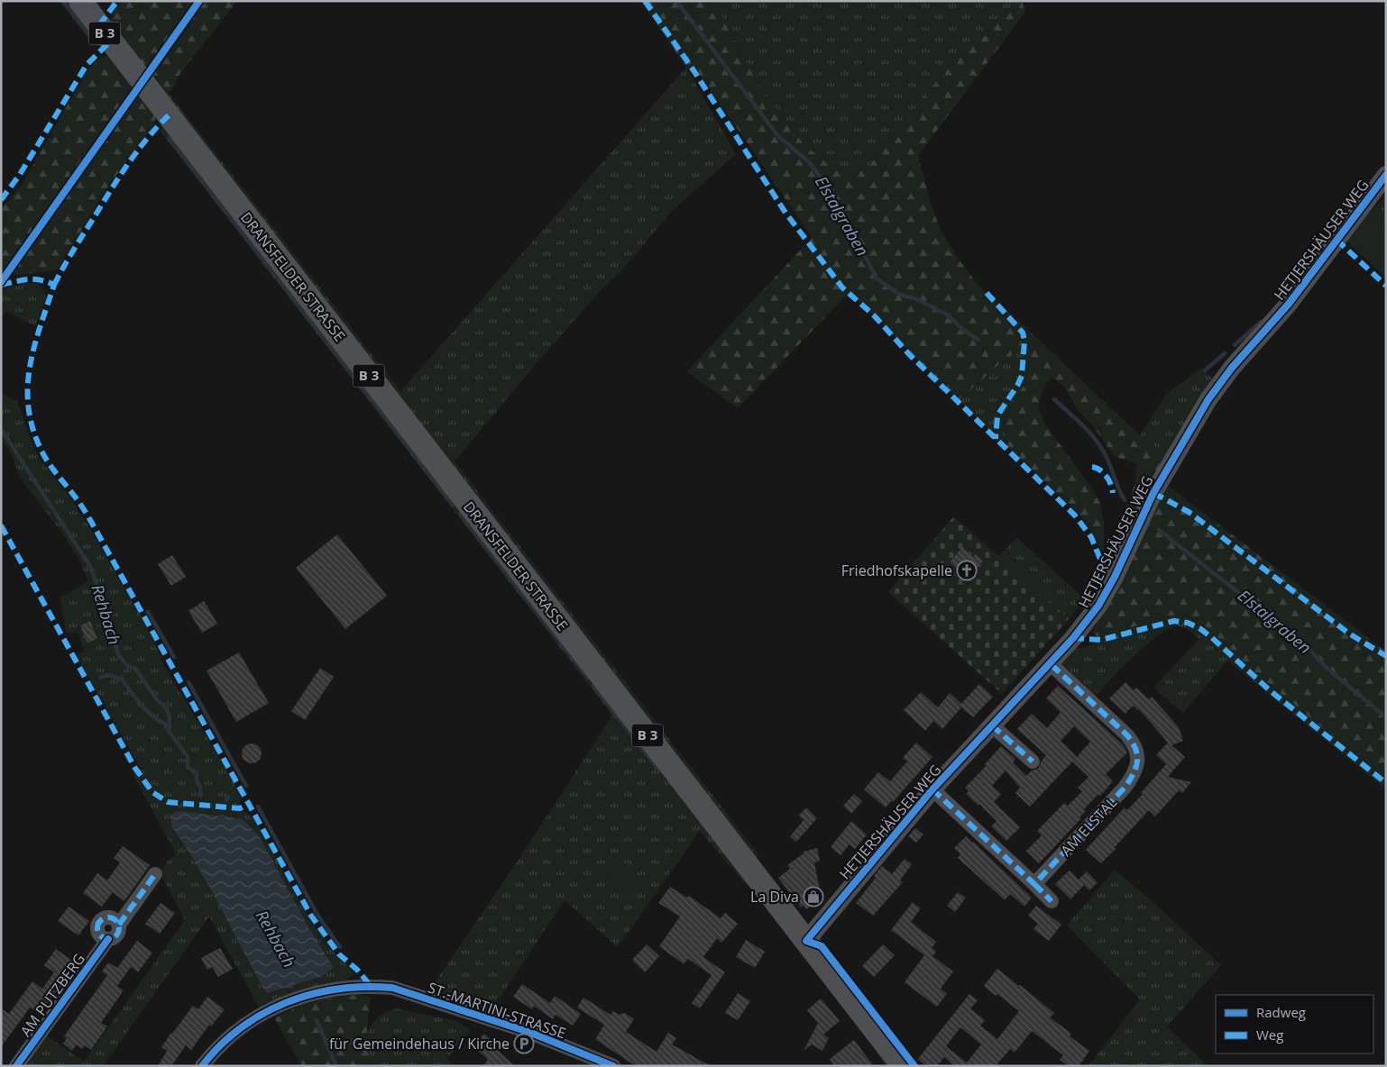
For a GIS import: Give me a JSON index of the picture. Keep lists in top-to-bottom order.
{
  "streets": {
    "main road": ["B 3", "DRANSFELDER STRASSE"],
    "street": [
      "HETJERSHÄUSER WEG",
      "AM ELSTAL",
      "AM PUTZBERG",
      "ST.-MARTINI-STRASSE"
    ]
  },
  "crossings": [
    ["HETJERSHÄUSER WEG", "DRANSFELDER STRASSE"],
    ["HETJERSHÄUSER WEG", "AM ELSTAL"]
  ],
  "water": ["Elstalgraben", "Rehbach"],
  "places": {
    "church": ["Friedhofskapelle"],
    "shop": ["La Diva"],
    "parking": ["für Gemeindehaus / Kirche"]
  },
  "legend": ["Radweg", "Weg"]
}
